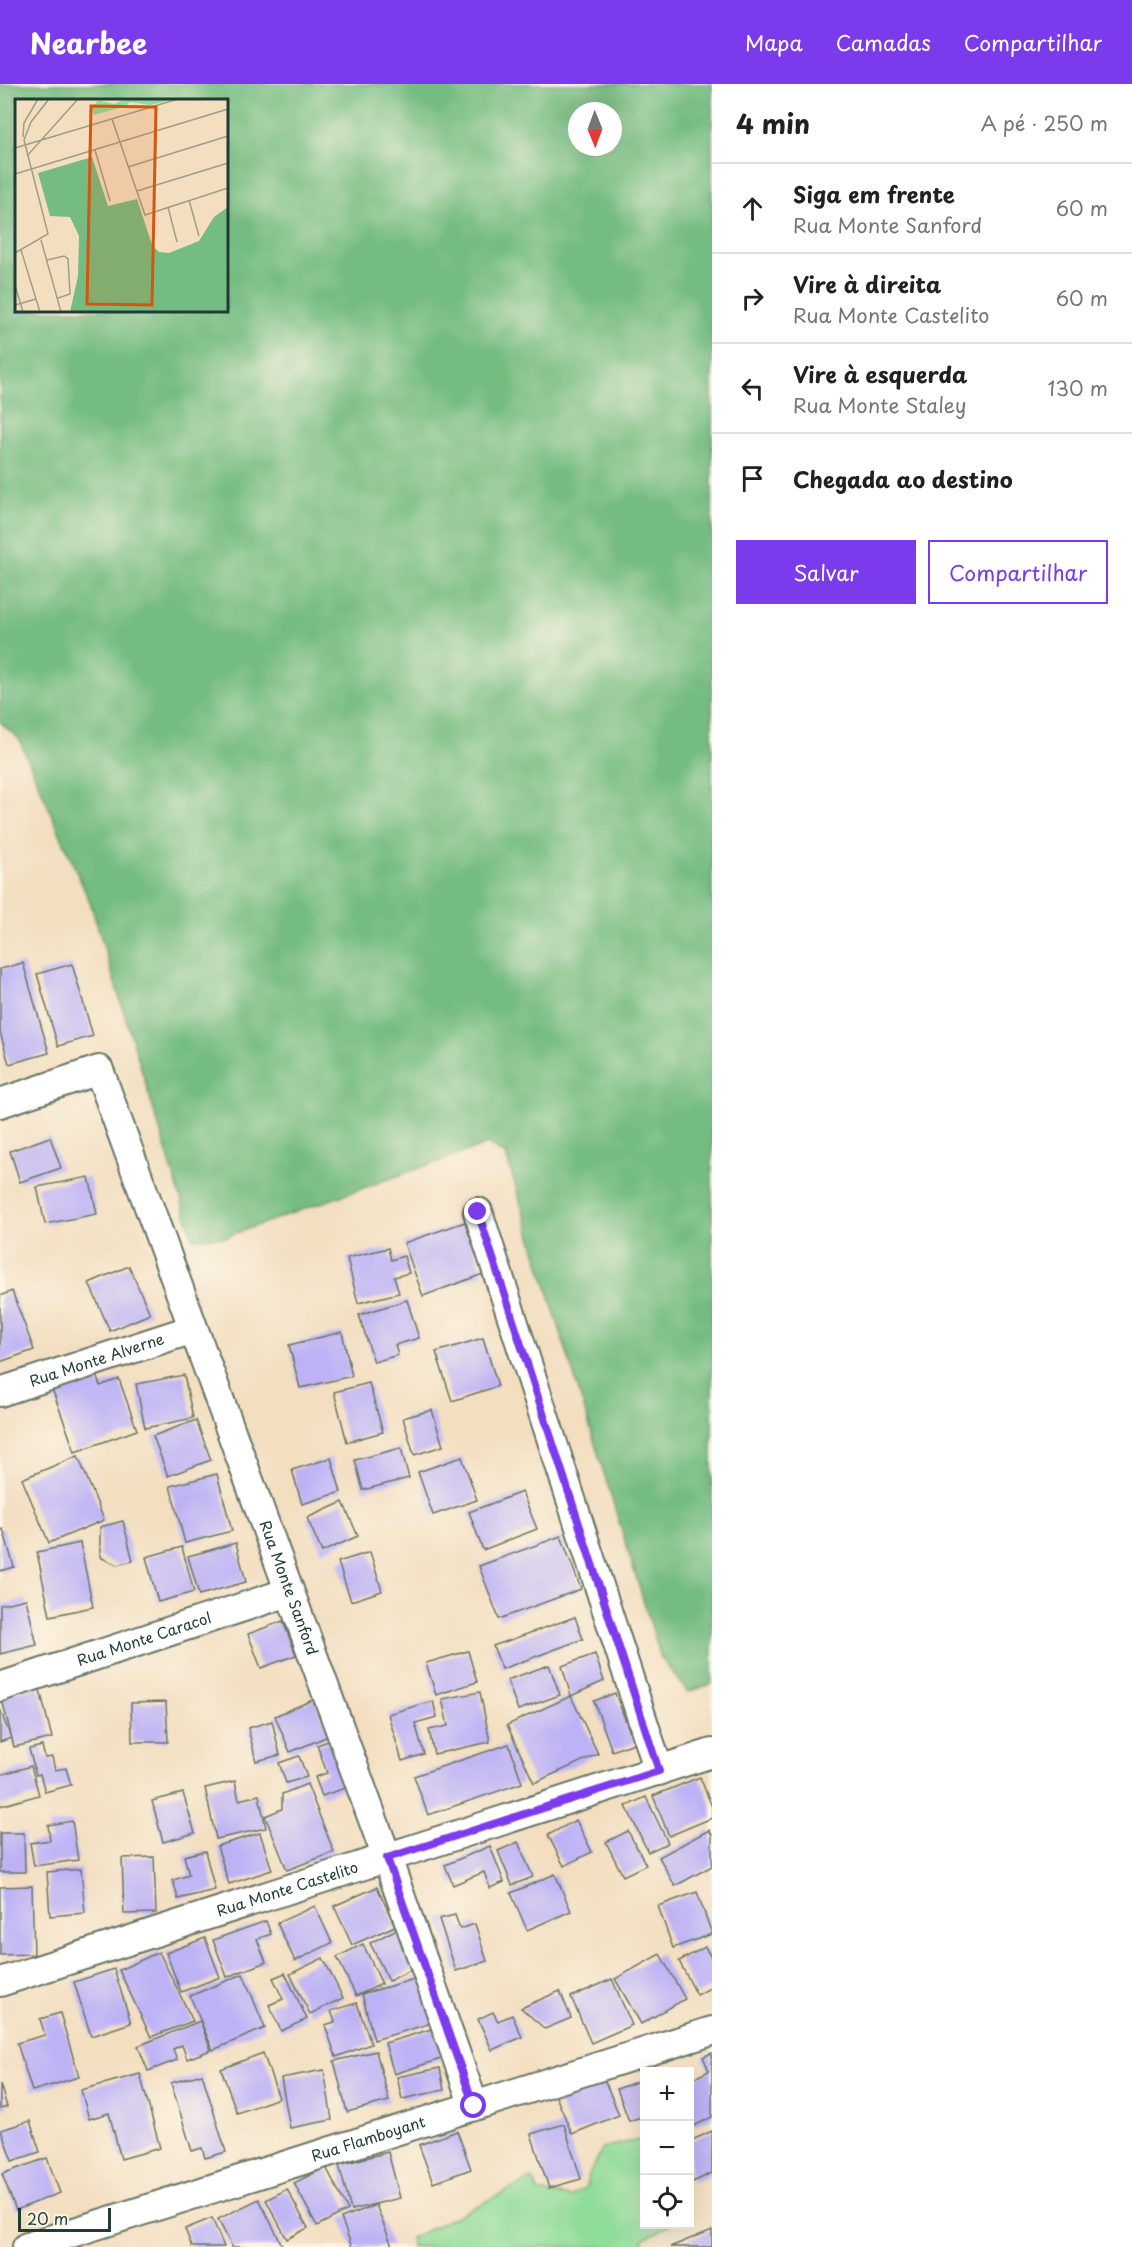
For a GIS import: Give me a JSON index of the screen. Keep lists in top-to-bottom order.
{
  "streets": {
    "street": [
      "Rua Monte Alverne",
      "Rua Monte Sanford",
      "Rua Monte Caracol",
      "Rua Monte Castelito",
      "Rua Flamboyant"
    ]
  },
  "crossings": [
    ["Rua Monte Alverne", "Rua Monte Sanford"],
    ["Rua Monte Sanford", "Rua Monte Caracol"],
    ["Rua Monte Sanford", "Rua Monte Castelito"],
    ["Rua Monte Sanford", "Rua Flamboyant"]
  ],
  "scale_bar": "20 m",
  "north": "bottom",
  "page": {
    "header": "Nearbee",
    "nav": ["Mapa", "Camadas", "Compartilhar"],
    "heading": ["4 min", "A pé · 250 m"],
    "list": [
      ["Siga em frente", "Rua Monte Sanford", "60 m"],
      ["Vire à direita", "Rua Monte Castelito", "60 m"],
      ["Vire à esquerda", "Rua Monte Staley", "130 m"],
      "Chegada ao destino"
    ],
    "buttons": ["Salvar", "Compartilhar"],
    "map_buttons": ["+", "−"],
    "scale": "20 m"
  }
}
